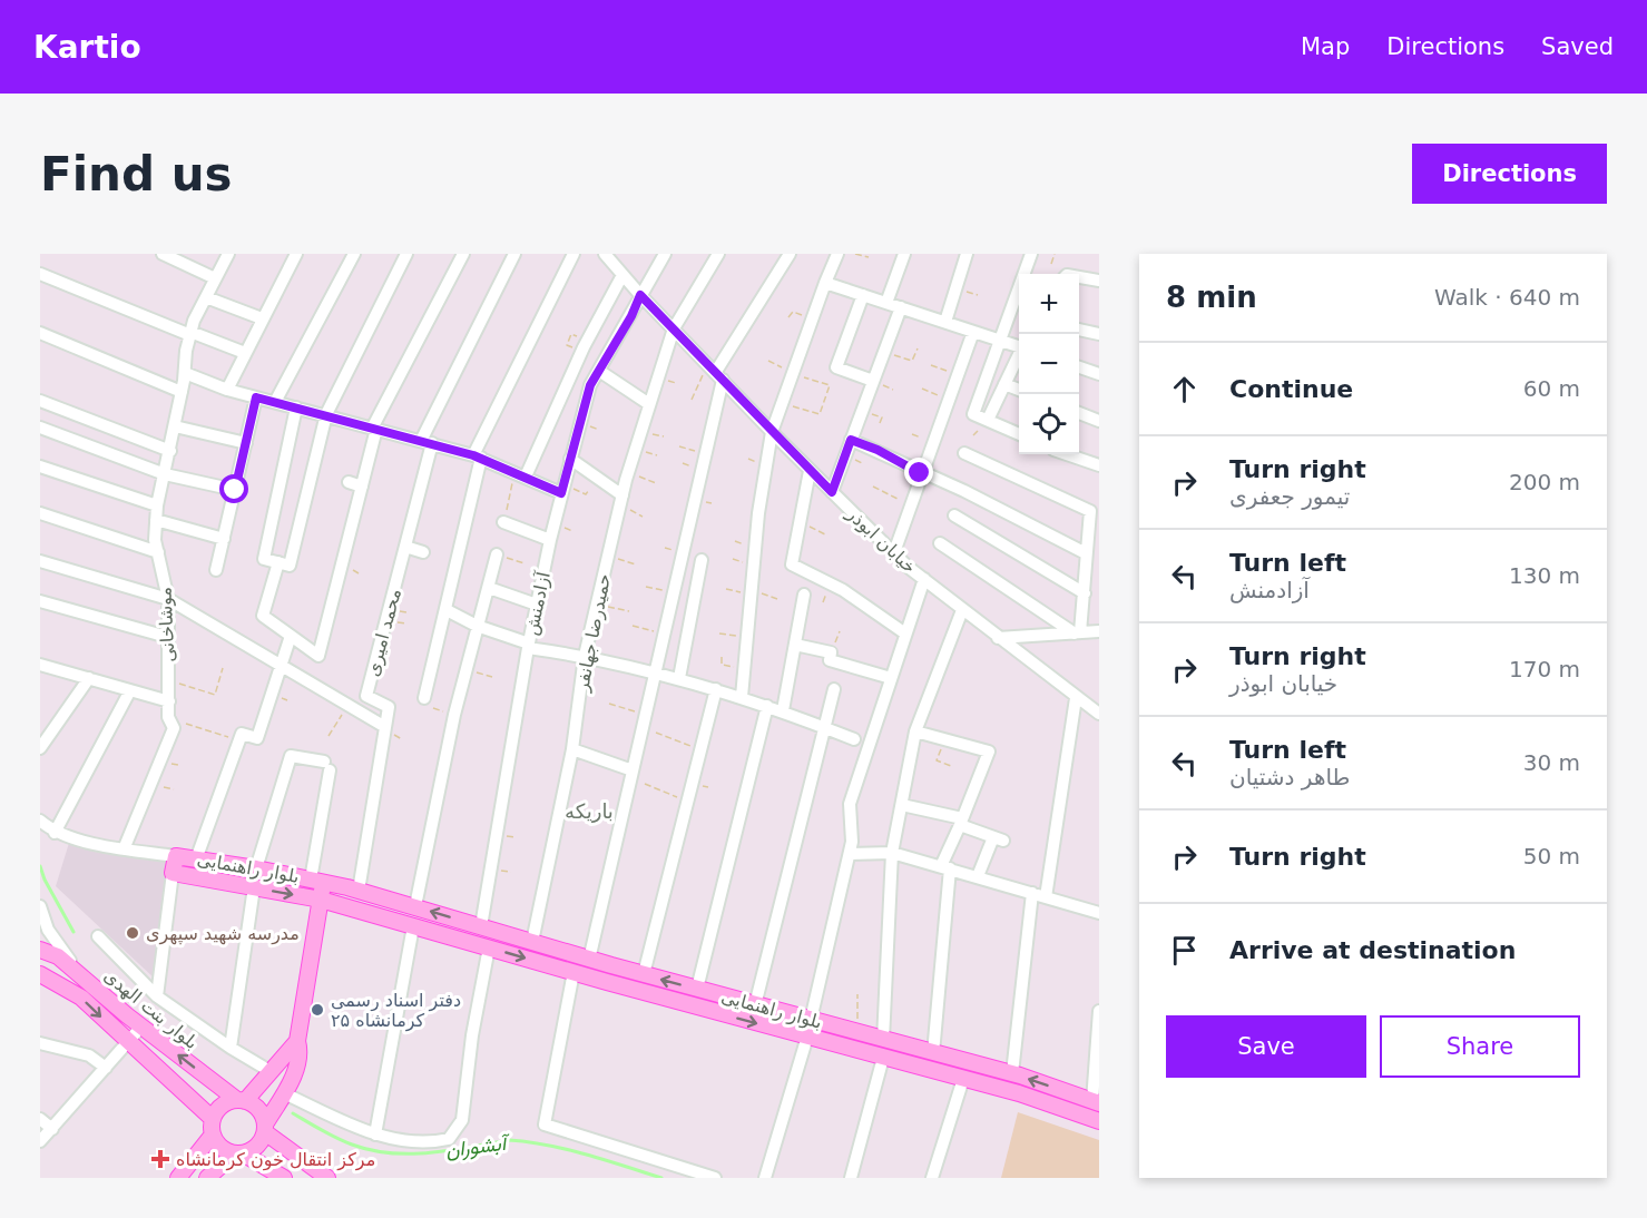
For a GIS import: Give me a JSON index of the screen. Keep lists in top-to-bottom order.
{
  "streets": {
    "main road": ["بلوار راهنمایی", "بلوار بنت الهدی"],
    "street": [
      "خیابان ابوذر",
      "آزادمنش",
      "موشاخانی",
      "محمد امیری",
      "حمیدرضا جهانفر"
    ]
  },
  "crossings": [
    ["خیابان ابوذر", "آزادمنش"],
    ["خیابان ابوذر", "حمیدرضا جهانفر"],
    ["آزادمنش", "بلوار راهنمایی"],
    ["محمد امیری", "بلوار راهنمایی"],
    ["حمیدرضا جهانفر", "بلوار راهنمایی"]
  ],
  "districts": ["باریکه"],
  "water": ["آبشوران"],
  "places": {
    "other": ["مدرسه شهید سپهری", "دفتر اسناد رسمی ۲۵ کرمانشاه"],
    "health": ["مرکز انتقال خون کرمانشاه"]
  },
  "page": {
    "header": "Kartio",
    "nav": ["Map", "Directions", "Saved"],
    "buttons": [
      "Directions",
      ["Save", "Share"]
    ],
    "title": "Find us",
    "heading": ["8 min", "Walk · 640 m"],
    "map_buttons": ["+", "−"],
    "list": [
      ["Continue", "60 m"],
      ["Turn right", "تیمور جعفری", "200 m"],
      ["Turn left", "آزادمنش", "130 m"],
      ["Turn right", "خیابان ابوذر", "170 m"],
      ["Turn left", "طاهر دشتیان", "30 m"],
      ["Turn right", "50 m"],
      "Arrive at destination"
    ]
  }
}
